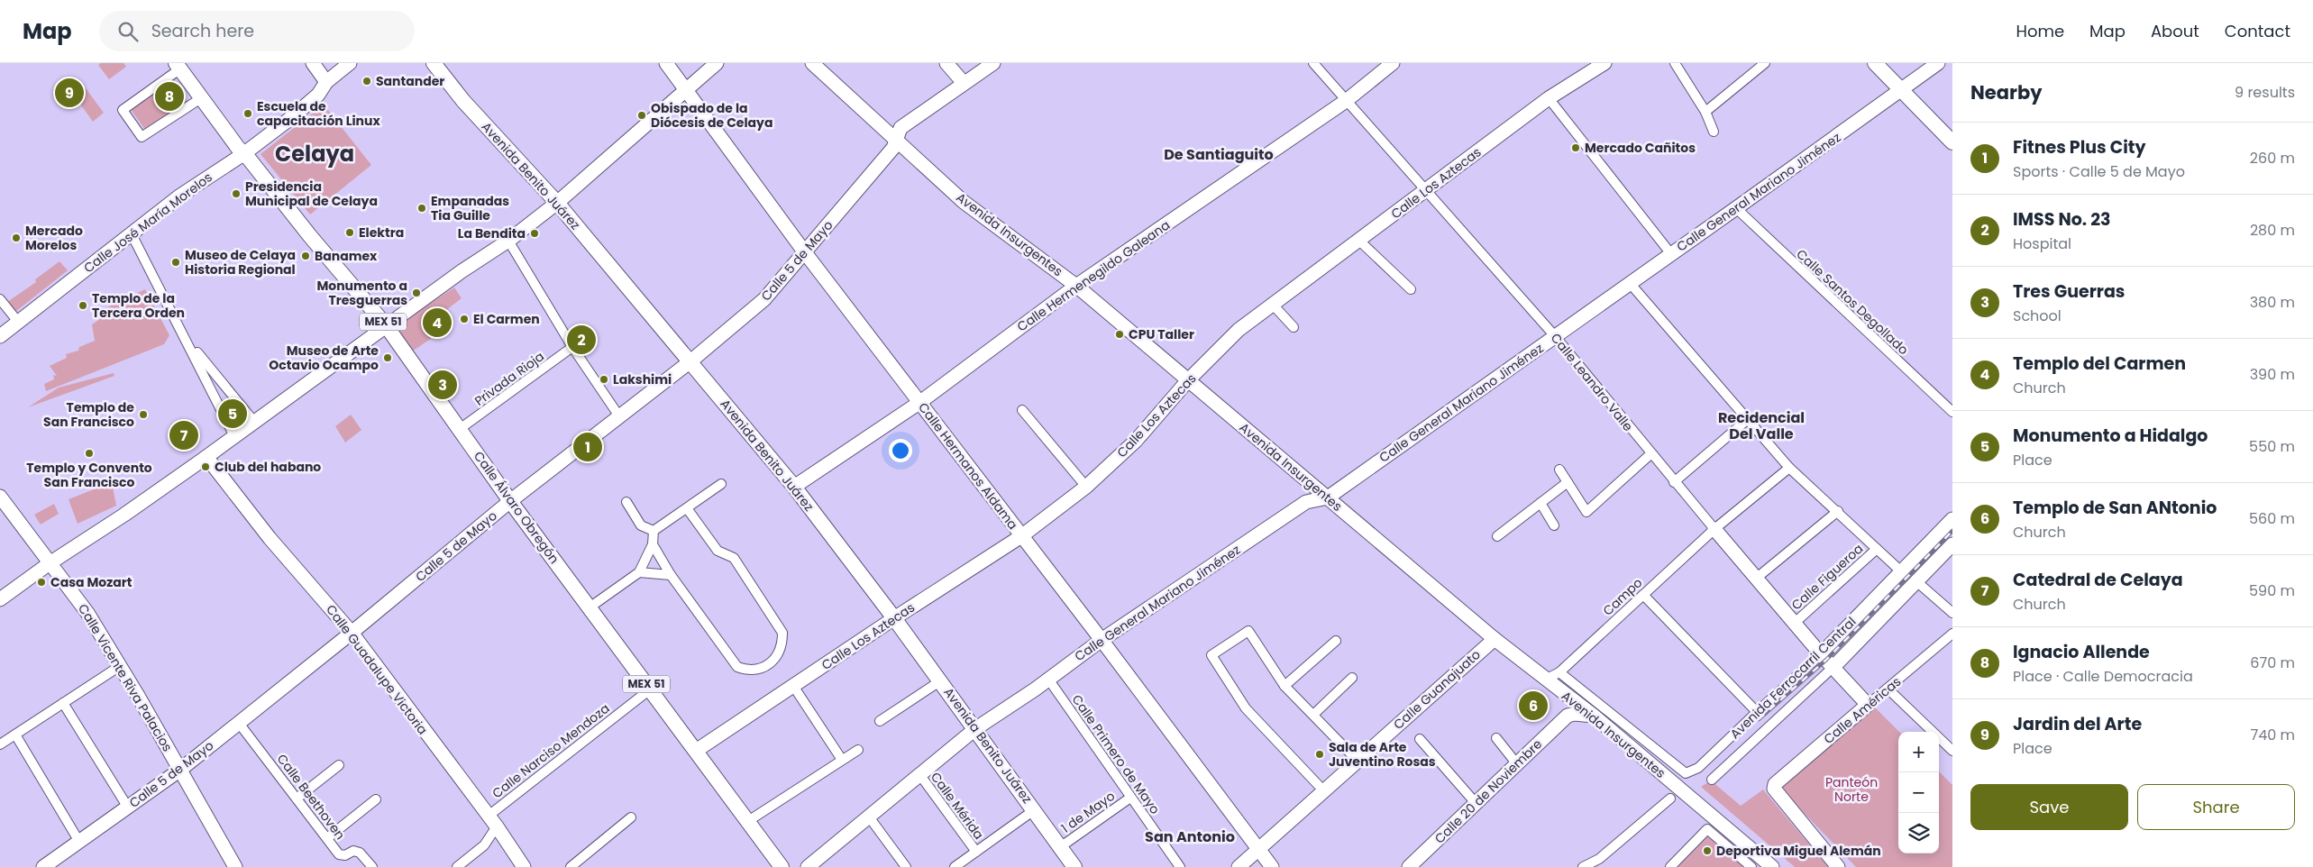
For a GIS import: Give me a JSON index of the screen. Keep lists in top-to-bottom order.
{
  "streets": {
    "main road": [
      "Avenida Benito Juárez",
      "Calle Los Aztecas",
      "Calle General Mariano Jiménez",
      "Calle José María Morelos",
      "Avenida Insurgentes",
      "Calle 5 de Mayo",
      "Calle Hermenegildo Galeana",
      "MEX 51",
      "Calle Leandro Valle",
      "Calle Hermanos Aldama",
      "Calle Álvaro Obregón",
      "Calle Guadalupe Victoria",
      "Calle Vicente Riva Palacios",
      "Avenida Ferrocarril Central",
      "Calle Guanajuato",
      "Calle Américas",
      "Calle 20 de Noviembre"
    ],
    "street": [
      "Calle Santos Degollado",
      "Privada Rioja",
      "Calle Figueroa",
      "Campo",
      "Calle Narciso Mendoza",
      "Calle Primero de Mayo",
      "Calle Beethoven",
      "Calle Mérida",
      "1 de Mayo"
    ]
  },
  "crossings": [
    ["Avenida Benito Juárez", "Calle Los Aztecas"],
    ["Avenida Benito Juárez", "Calle General Mariano Jiménez"],
    ["Avenida Benito Juárez", "Calle 5 de Mayo"],
    ["Avenida Benito Juárez", "Calle Hermenegildo Galeana"],
    ["Avenida Benito Juárez", "1 de Mayo"],
    ["Calle Los Aztecas", "Avenida Insurgentes"],
    ["Calle Los Aztecas", "Calle Leandro Valle"],
    ["Calle Los Aztecas", "Calle Hermanos Aldama"],
    ["Calle Los Aztecas", "Calle Álvaro Obregón"],
    ["Calle General Mariano Jiménez", "Avenida Insurgentes"],
    ["Calle General Mariano Jiménez", "Calle Santos Degollado"],
    ["Calle General Mariano Jiménez", "Calle Leandro Valle"],
    ["Calle General Mariano Jiménez", "Calle Hermanos Aldama"],
    ["Calle General Mariano Jiménez", "Calle Primero de Mayo"],
    ["Calle General Mariano Jiménez", "Calle Mérida"],
    ["Calle José María Morelos", "MEX 51"],
    ["Calle José María Morelos", "Calle Álvaro Obregón"],
    ["Avenida Insurgentes", "Calle 5 de Mayo"],
    ["Avenida Insurgentes", "Calle Hermenegildo Galeana"],
    ["Avenida Insurgentes", "Campo"],
    ["Avenida Insurgentes", "Calle Guanajuato"],
    ["Calle 5 de Mayo", "Calle Hermanos Aldama"],
    ["Calle 5 de Mayo", "Calle Álvaro Obregón"],
    ["Calle 5 de Mayo", "Calle Guadalupe Victoria"],
    ["Calle 5 de Mayo", "Calle Vicente Riva Palacios"],
    ["Calle 5 de Mayo", "Calle Beethoven"],
    ["Calle Hermenegildo Galeana", "Calle Leandro Valle"],
    ["Calle Hermenegildo Galeana", "Calle Hermanos Aldama"],
    ["MEX 51", "Calle Álvaro Obregón"],
    ["Privada Rioja", "Calle Álvaro Obregón"],
    ["Calle Leandro Valle", "Calle Figueroa"],
    ["Calle Leandro Valle", "Campo"],
    ["Calle Leandro Valle", "Avenida Ferrocarril Central"],
    ["Calle Leandro Valle", "Calle Américas"],
    ["Calle Hermanos Aldama", "Calle Guanajuato"],
    ["Calle Álvaro Obregón", "Calle Narciso Mendoza"],
    ["Campo", "Avenida Ferrocarril Central"],
    ["Calle Guadalupe Victoria", "Calle Narciso Mendoza"],
    ["Calle Primero de Mayo", "1 de Mayo"]
  ],
  "districts": [
    "Celaya",
    "De Santiaguito",
    "Recidencial Del Valle",
    "San Antonio"
  ],
  "parks": ["Panteón Norte"],
  "places": [
    "Santander",
    "Escuela de capacitación Linux",
    "Obispado de la Diócesis de Celaya",
    "Mercado Cañitos",
    "Presidencia Municipal de Celaya",
    "Empanadas Tia Guille",
    "Elektra",
    "La Bendita",
    "Mercado Morelos",
    "Banamex",
    "Museo de Celaya Historia Regional",
    "Monumento a Tresguerras",
    "Templo de la Tercera Orden",
    "El Carmen",
    "CPU Taller",
    "Museo de Arte Octavio Ocampo",
    "Lakshimi",
    "Templo de San Francisco",
    "Templo y Convento San Francisco",
    "Club del habano",
    "Casa Mozart",
    "Sala de Arte Juventino Rosas",
    "Deportiva Miguel Alemán"
  ],
  "page": {
    "header": "Map",
    "search": "Search here",
    "nav": [
      "Home",
      "Map",
      "About",
      "Contact"
    ],
    "heading": ["Nearby", "9 results"],
    "pins": [
      "9",
      "8",
      "4",
      "2",
      "3",
      "5",
      "7",
      "1",
      "6"
    ],
    "list": [
      {
        "mark": "1",
        "name": "Fitnes Plus City",
        "note": "Sports · Calle 5 de Mayo",
        "value": "260 m"
      },
      {
        "mark": "2",
        "name": "IMSS No. 23",
        "note": "Hospital",
        "value": "280 m"
      },
      {
        "mark": "3",
        "name": "Tres Guerras",
        "note": "School",
        "value": "380 m"
      },
      {
        "mark": "4",
        "name": "Templo del Carmen",
        "note": "Church",
        "value": "390 m"
      },
      {
        "mark": "5",
        "name": "Monumento a Hidalgo",
        "note": "Place",
        "value": "550 m"
      },
      {
        "mark": "6",
        "name": "Templo de San ANtonio",
        "note": "Church",
        "value": "560 m"
      },
      {
        "mark": "7",
        "name": "Catedral de Celaya",
        "note": "Church",
        "value": "590 m"
      },
      {
        "mark": "8",
        "name": "Ignacio Allende",
        "note": "Place · Calle Democracia",
        "value": "670 m"
      },
      {
        "mark": "9",
        "name": "Jardin del Arte",
        "note": "Place",
        "value": "740 m"
      }
    ],
    "map_buttons": ["+", "−"],
    "buttons": ["Save", "Share"]
  }
}
